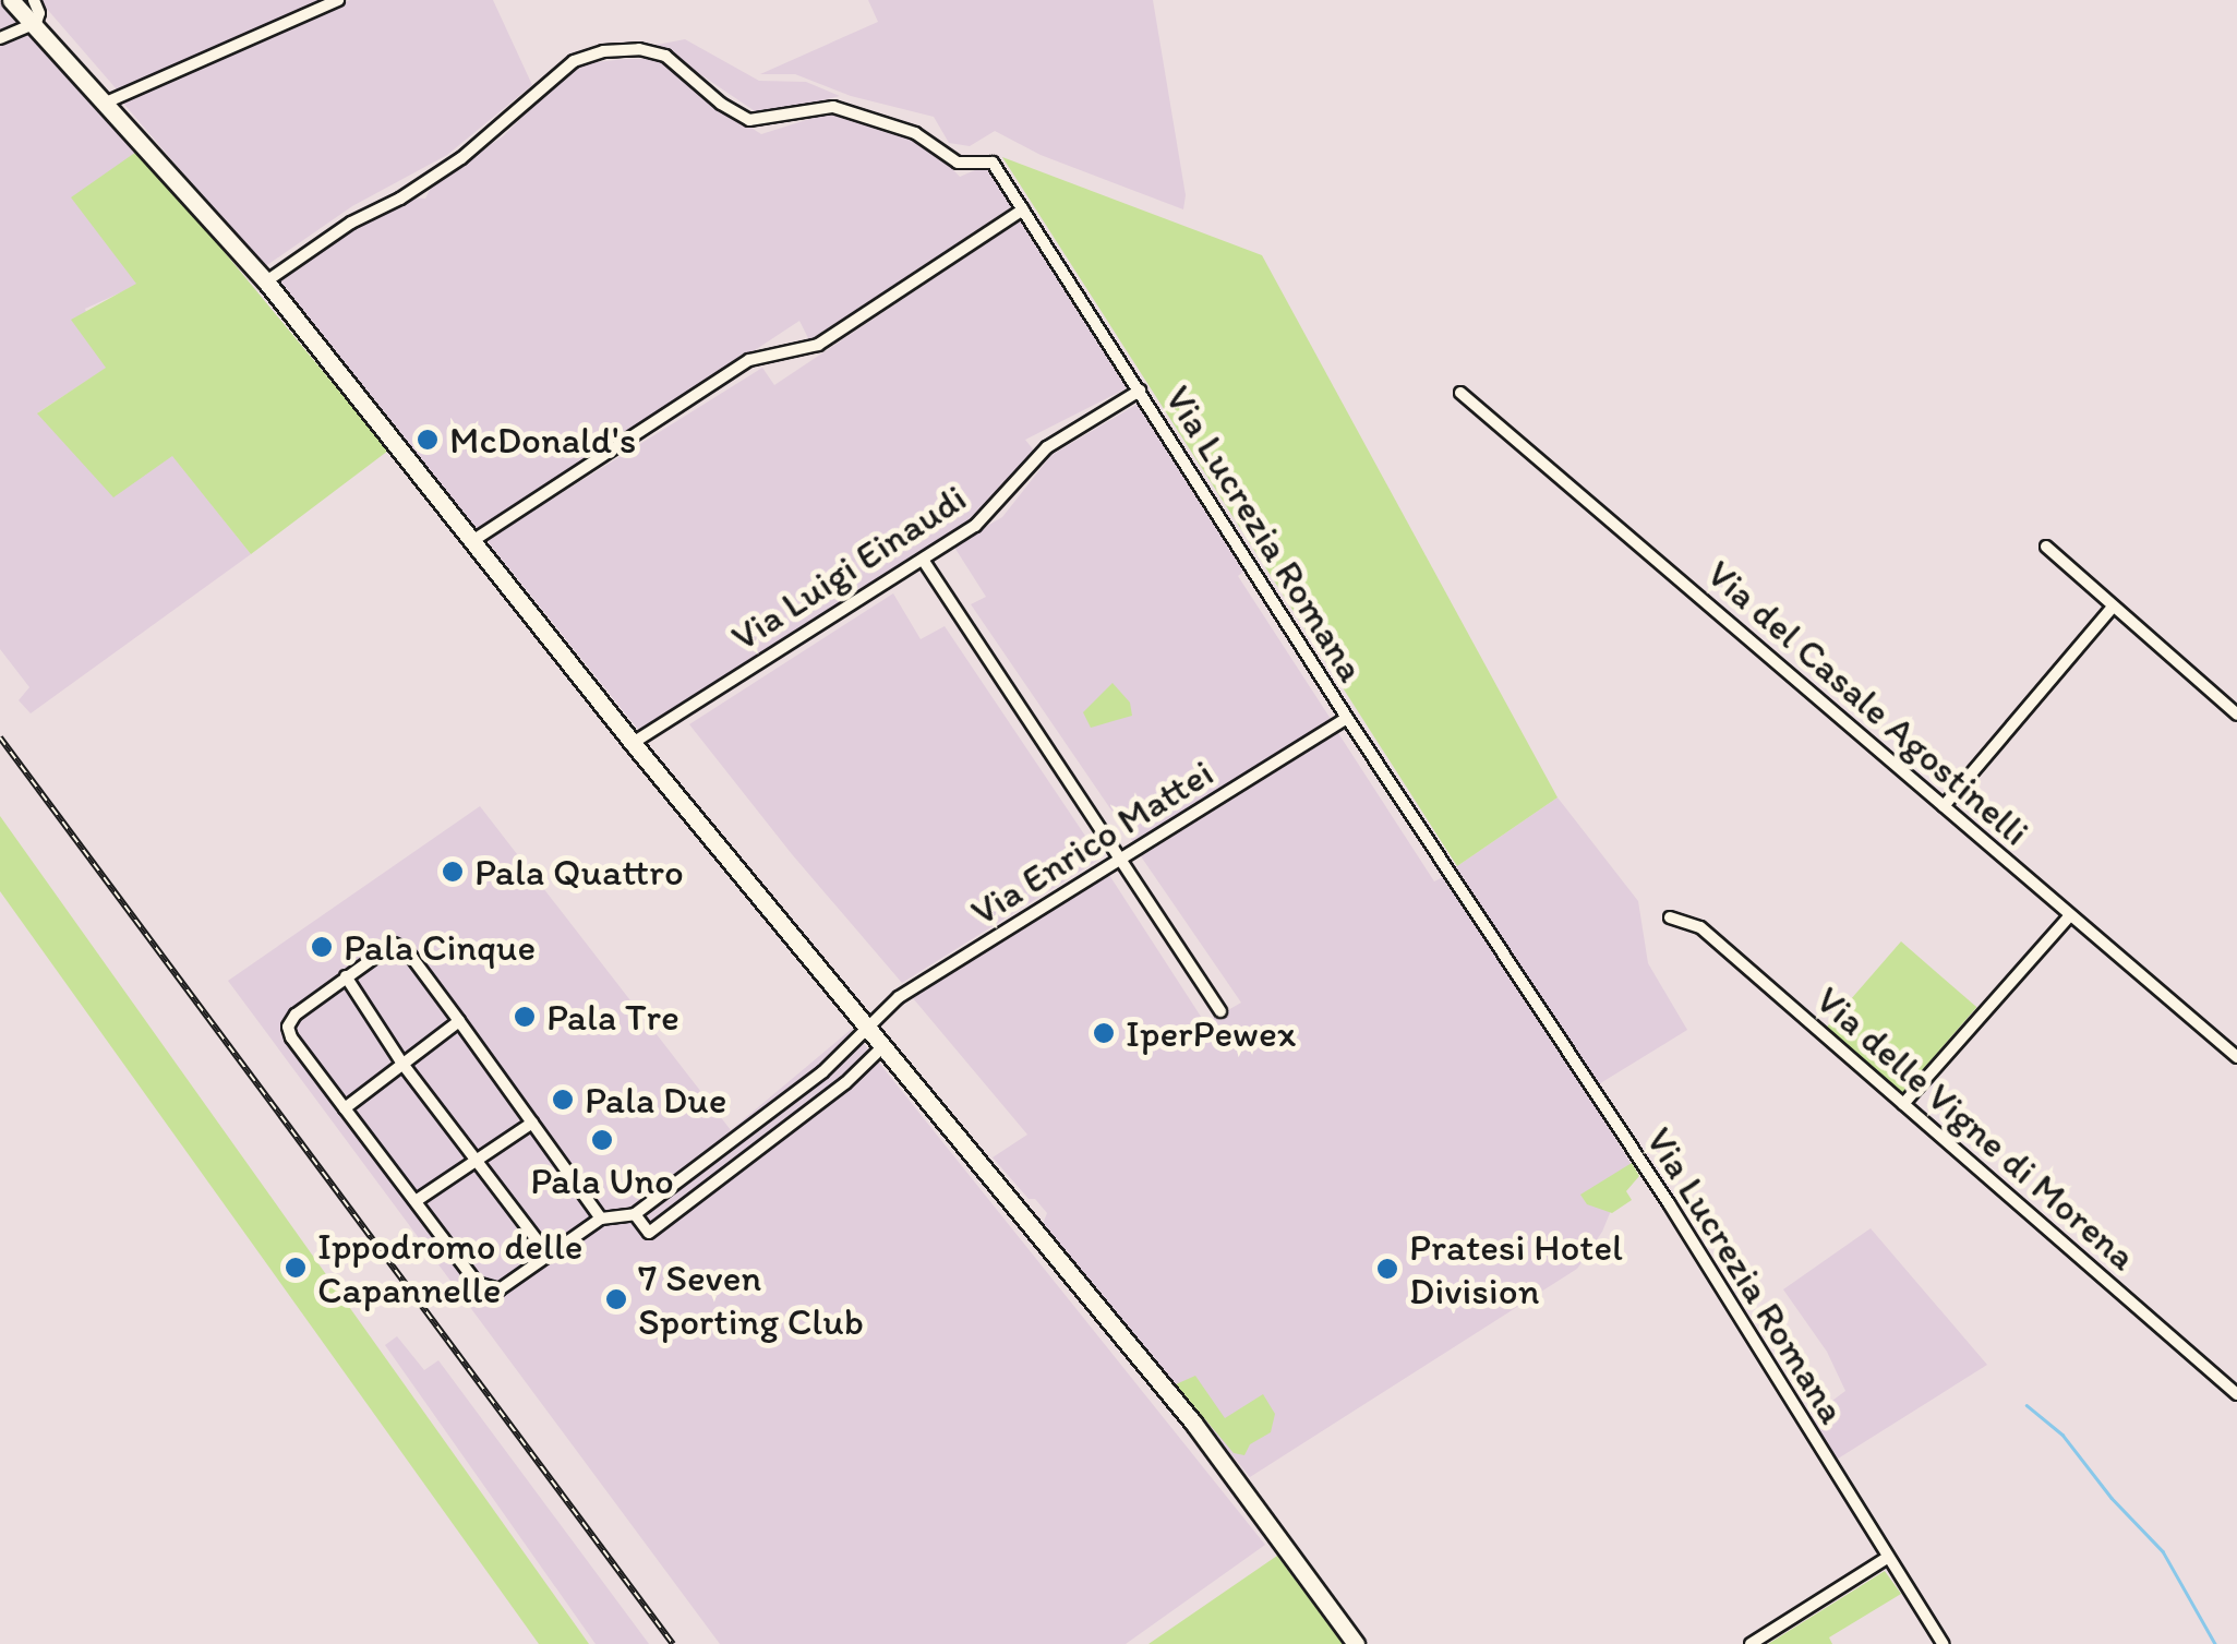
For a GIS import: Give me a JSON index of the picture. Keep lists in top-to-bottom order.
{
  "streets": {
    "street": [
      "Via Lucrezia Romana",
      "Via Luigi Einaudi",
      "Via del Casale Agostinelli",
      "Via Enrico Mattei",
      "Via delle Vigne di Morena"
    ]
  },
  "crossings": [
    ["Via Lucrezia Romana", "Via Luigi Einaudi"],
    ["Via Lucrezia Romana", "Via Enrico Mattei"]
  ],
  "places": [
    "McDonald's",
    "Pala Quattro",
    "Pala Cinque",
    "Pala Tre",
    "IperPewex",
    "Pala Due",
    "Pala Uno",
    "Ippodromo delle Capannelle",
    "Pratesi Hotel Division",
    "7 Seven Sporting Club"
  ]
}
